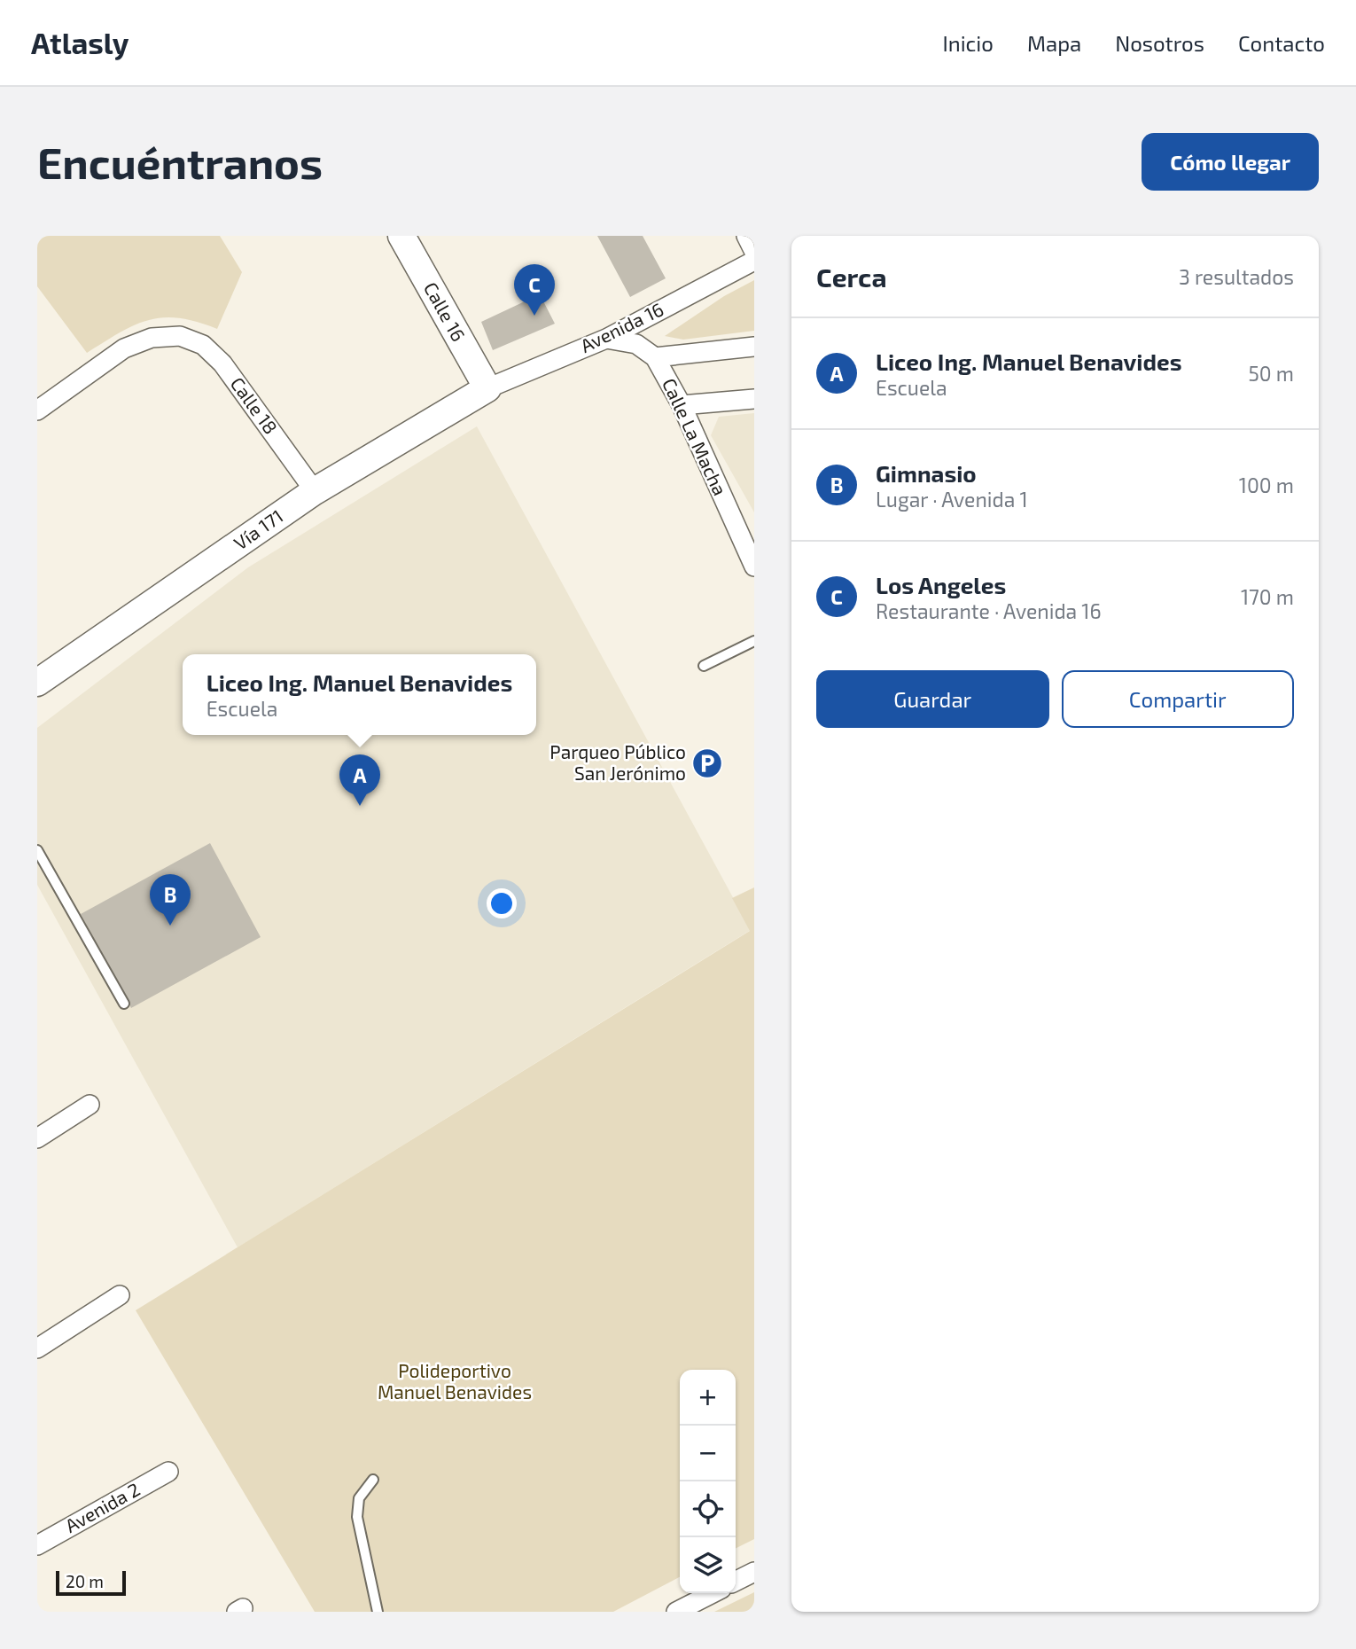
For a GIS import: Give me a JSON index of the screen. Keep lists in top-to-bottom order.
{
  "streets": {
    "main road": ["Calle 16", "Vía 171"],
    "street": [
      "Avenida 16",
      "Calle 18",
      "Calle La Macha",
      "Avenida 2"
    ]
  },
  "crossings": [
    ["Calle 16", "Avenida 16"],
    ["Calle 16", "Vía 171"],
    ["Avenida 16", "Calle La Macha"],
    ["Avenida 16", "Vía 171"],
    ["Calle 18", "Vía 171"]
  ],
  "parks": ["Polideportivo Manuel Benavides"],
  "places": {
    "parking": ["Parqueo Público San Jerónimo"]
  },
  "scale_bar": "20 m",
  "page": {
    "header": "Atlasly",
    "nav": [
      "Inicio",
      "Mapa",
      "Nosotros",
      "Contacto"
    ],
    "buttons": [
      "Cómo llegar",
      ["Guardar", "Compartir"]
    ],
    "title": "Encuéntranos",
    "heading": ["Cerca", "3 resultados"],
    "pins": ["C", "A", "B"],
    "list": [
      {
        "mark": "A",
        "name": "Liceo Ing. Manuel Benavides",
        "note": "Escuela",
        "value": "50 m"
      },
      {
        "mark": "B",
        "name": "Gimnasio",
        "note": "Lugar · Avenida 1",
        "value": "100 m"
      },
      {
        "mark": "C",
        "name": "Los Angeles",
        "note": "Restaurante · Avenida 16",
        "value": "170 m"
      }
    ],
    "popup": ["Liceo Ing. Manuel Benavides", "Escuela"],
    "map_buttons": ["+", "−"],
    "scale": "20 m"
  }
}
